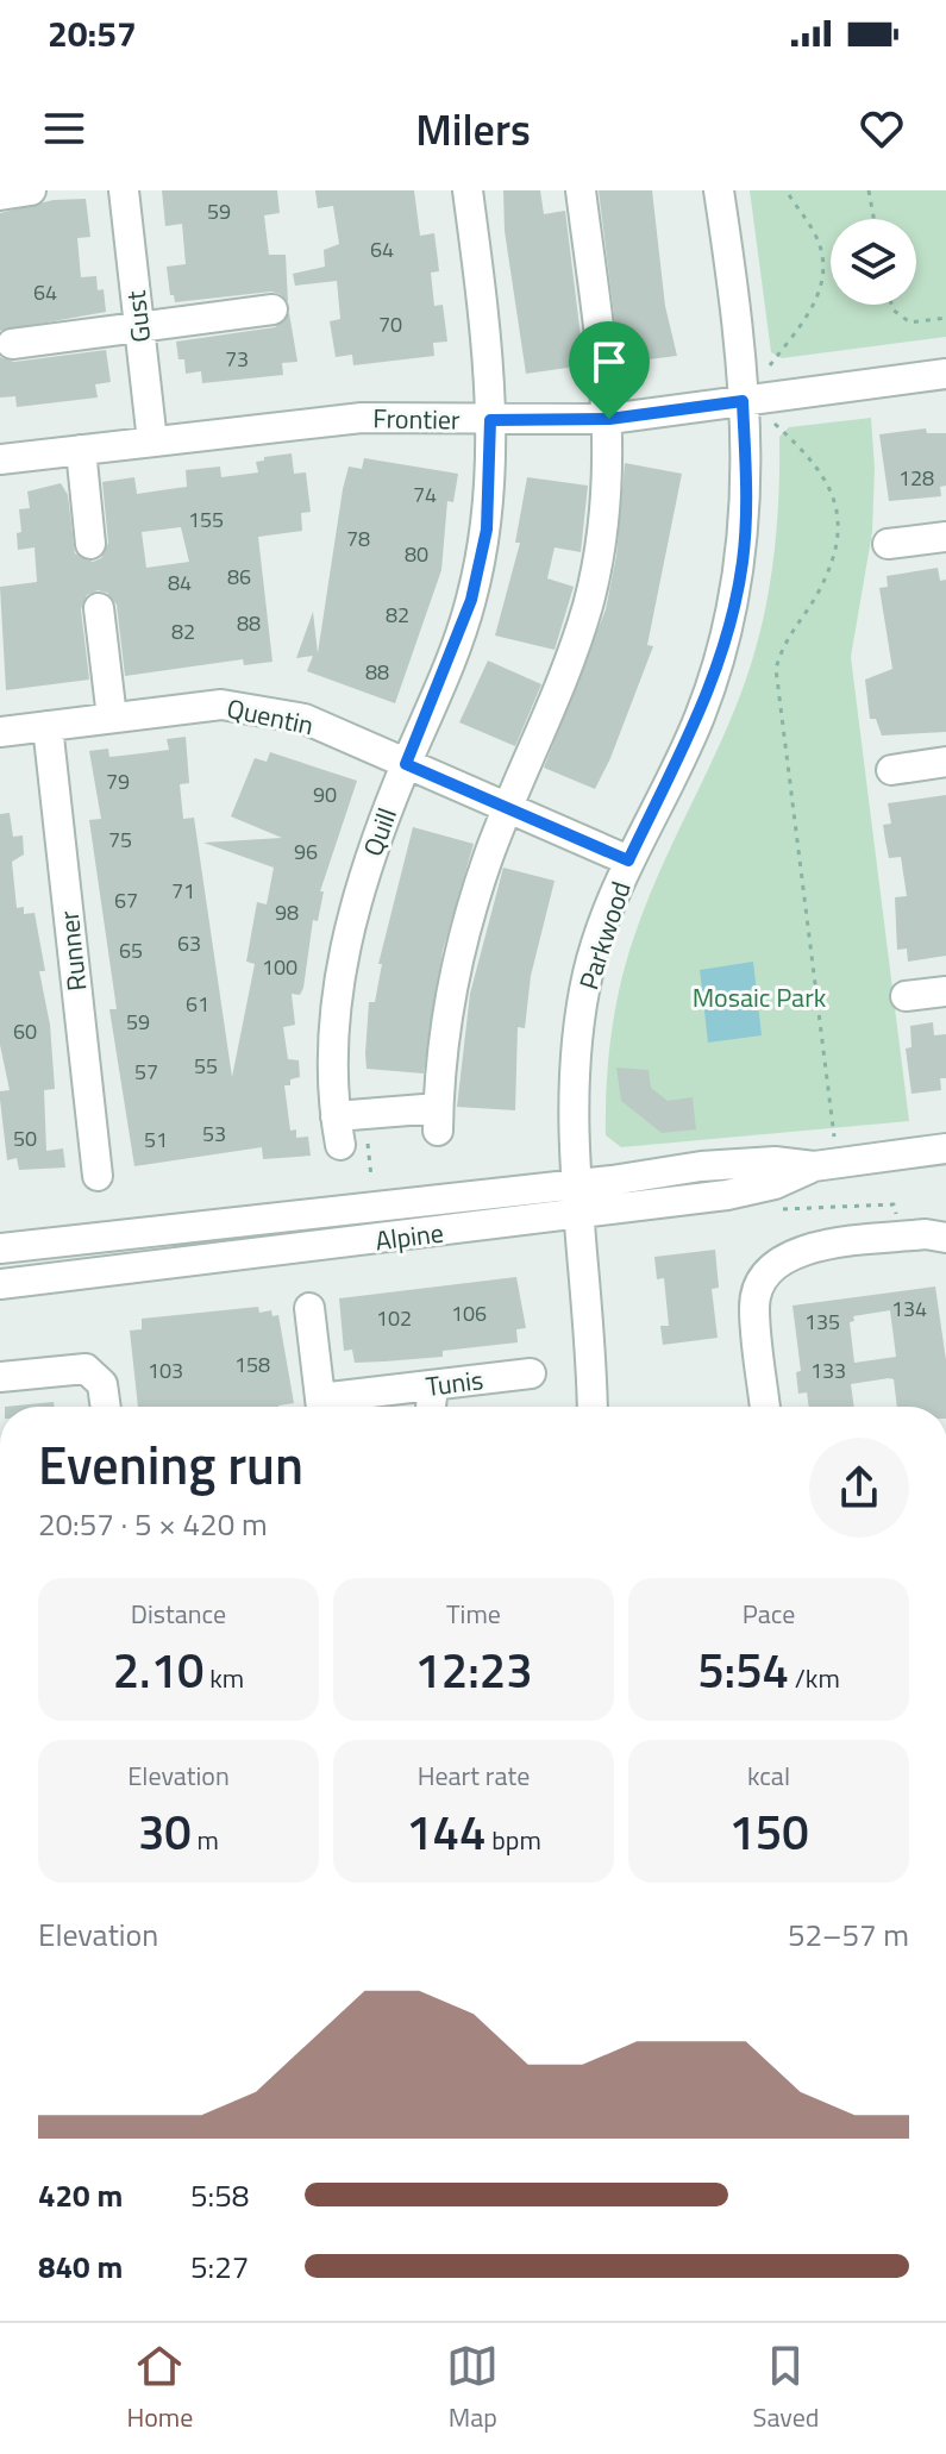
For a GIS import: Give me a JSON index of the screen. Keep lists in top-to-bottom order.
{
  "streets": {
    "street": [
      "Gust",
      "Frontier",
      "Quentin",
      "Quill",
      "Parkwood",
      "Runner",
      "Alpine",
      "Tunis"
    ]
  },
  "crossings": [
    ["Gust", "Frontier"],
    ["Frontier", "Quill"],
    ["Frontier", "Parkwood"],
    ["Quentin", "Quill"],
    ["Quentin", "Parkwood"],
    ["Quentin", "Runner"],
    ["Parkwood", "Alpine"]
  ],
  "parks": ["Mosaic Park"],
  "house_numbers": [
    "59",
    "64",
    "64",
    "70",
    "73",
    "128",
    "74",
    "155",
    "78",
    "80",
    "86",
    "84",
    "82",
    "88",
    "82",
    "88",
    "79",
    "90",
    "75",
    "96",
    "71",
    "67",
    "98",
    "63",
    "65",
    "100",
    "61",
    "59",
    "60",
    "55",
    "57",
    "53",
    "50",
    "51",
    "134",
    "106",
    "102",
    "135",
    "158",
    "103",
    "133"
  ],
  "page": {
    "status": "20:57",
    "header": "Milers",
    "heading": ["Evening run", "20:57 · 5 × 420 m"],
    "stats": [
      ["Distance", "2.10 km"],
      ["Time", "12:23"],
      ["Pace", "5:54 /km"],
      ["Elevation", "30 m"],
      ["Heart rate", "144 bpm"],
      ["kcal", "150"]
    ],
    "chart": ["Elevation", "52–57 m"],
    "list": [
      {
        "name": "420 m",
        "note": "5:58"
      },
      {
        "name": "840 m",
        "note": "5:27"
      }
    ],
    "tabs": ["Home", "Map", "Saved"]
  }
}
